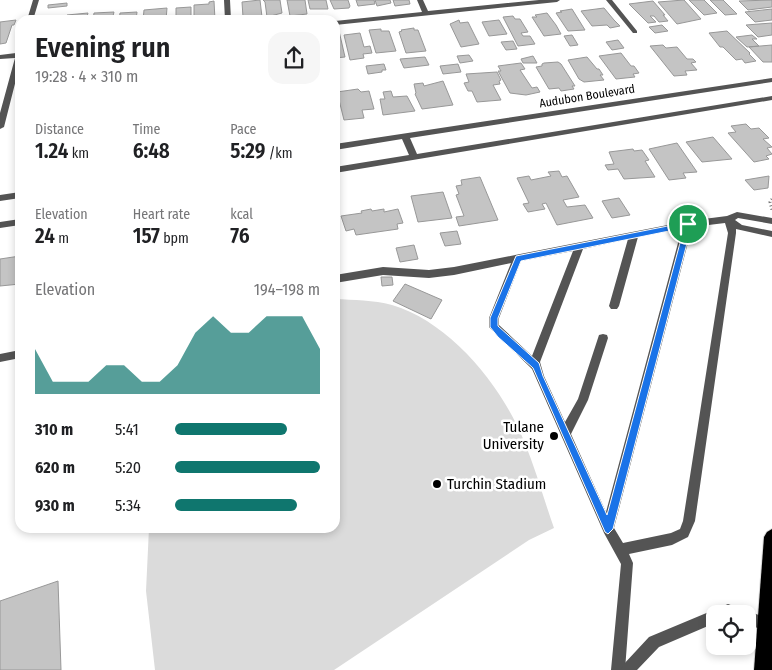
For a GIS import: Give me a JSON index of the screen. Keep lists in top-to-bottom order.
{
  "streets": {
    "street": ["Audubon Boulevard"]
  },
  "places": ["Tulane University", "Turchin Stadium"],
  "page": {
    "heading": ["Evening run", "19:28 · 4 × 310 m"],
    "stats": [
      ["Distance", "1.24 km"],
      ["Time", "6:48"],
      ["Pace", "5:29 /km"],
      ["Elevation", "24 m"],
      ["Heart rate", "157 bpm"],
      ["kcal", "76"]
    ],
    "chart": ["Elevation", "194–198 m"],
    "list": [
      {
        "name": "310 m",
        "note": "5:41"
      },
      {
        "name": "620 m",
        "note": "5:20"
      },
      {
        "name": "930 m",
        "note": "5:34"
      }
    ]
  }
}
